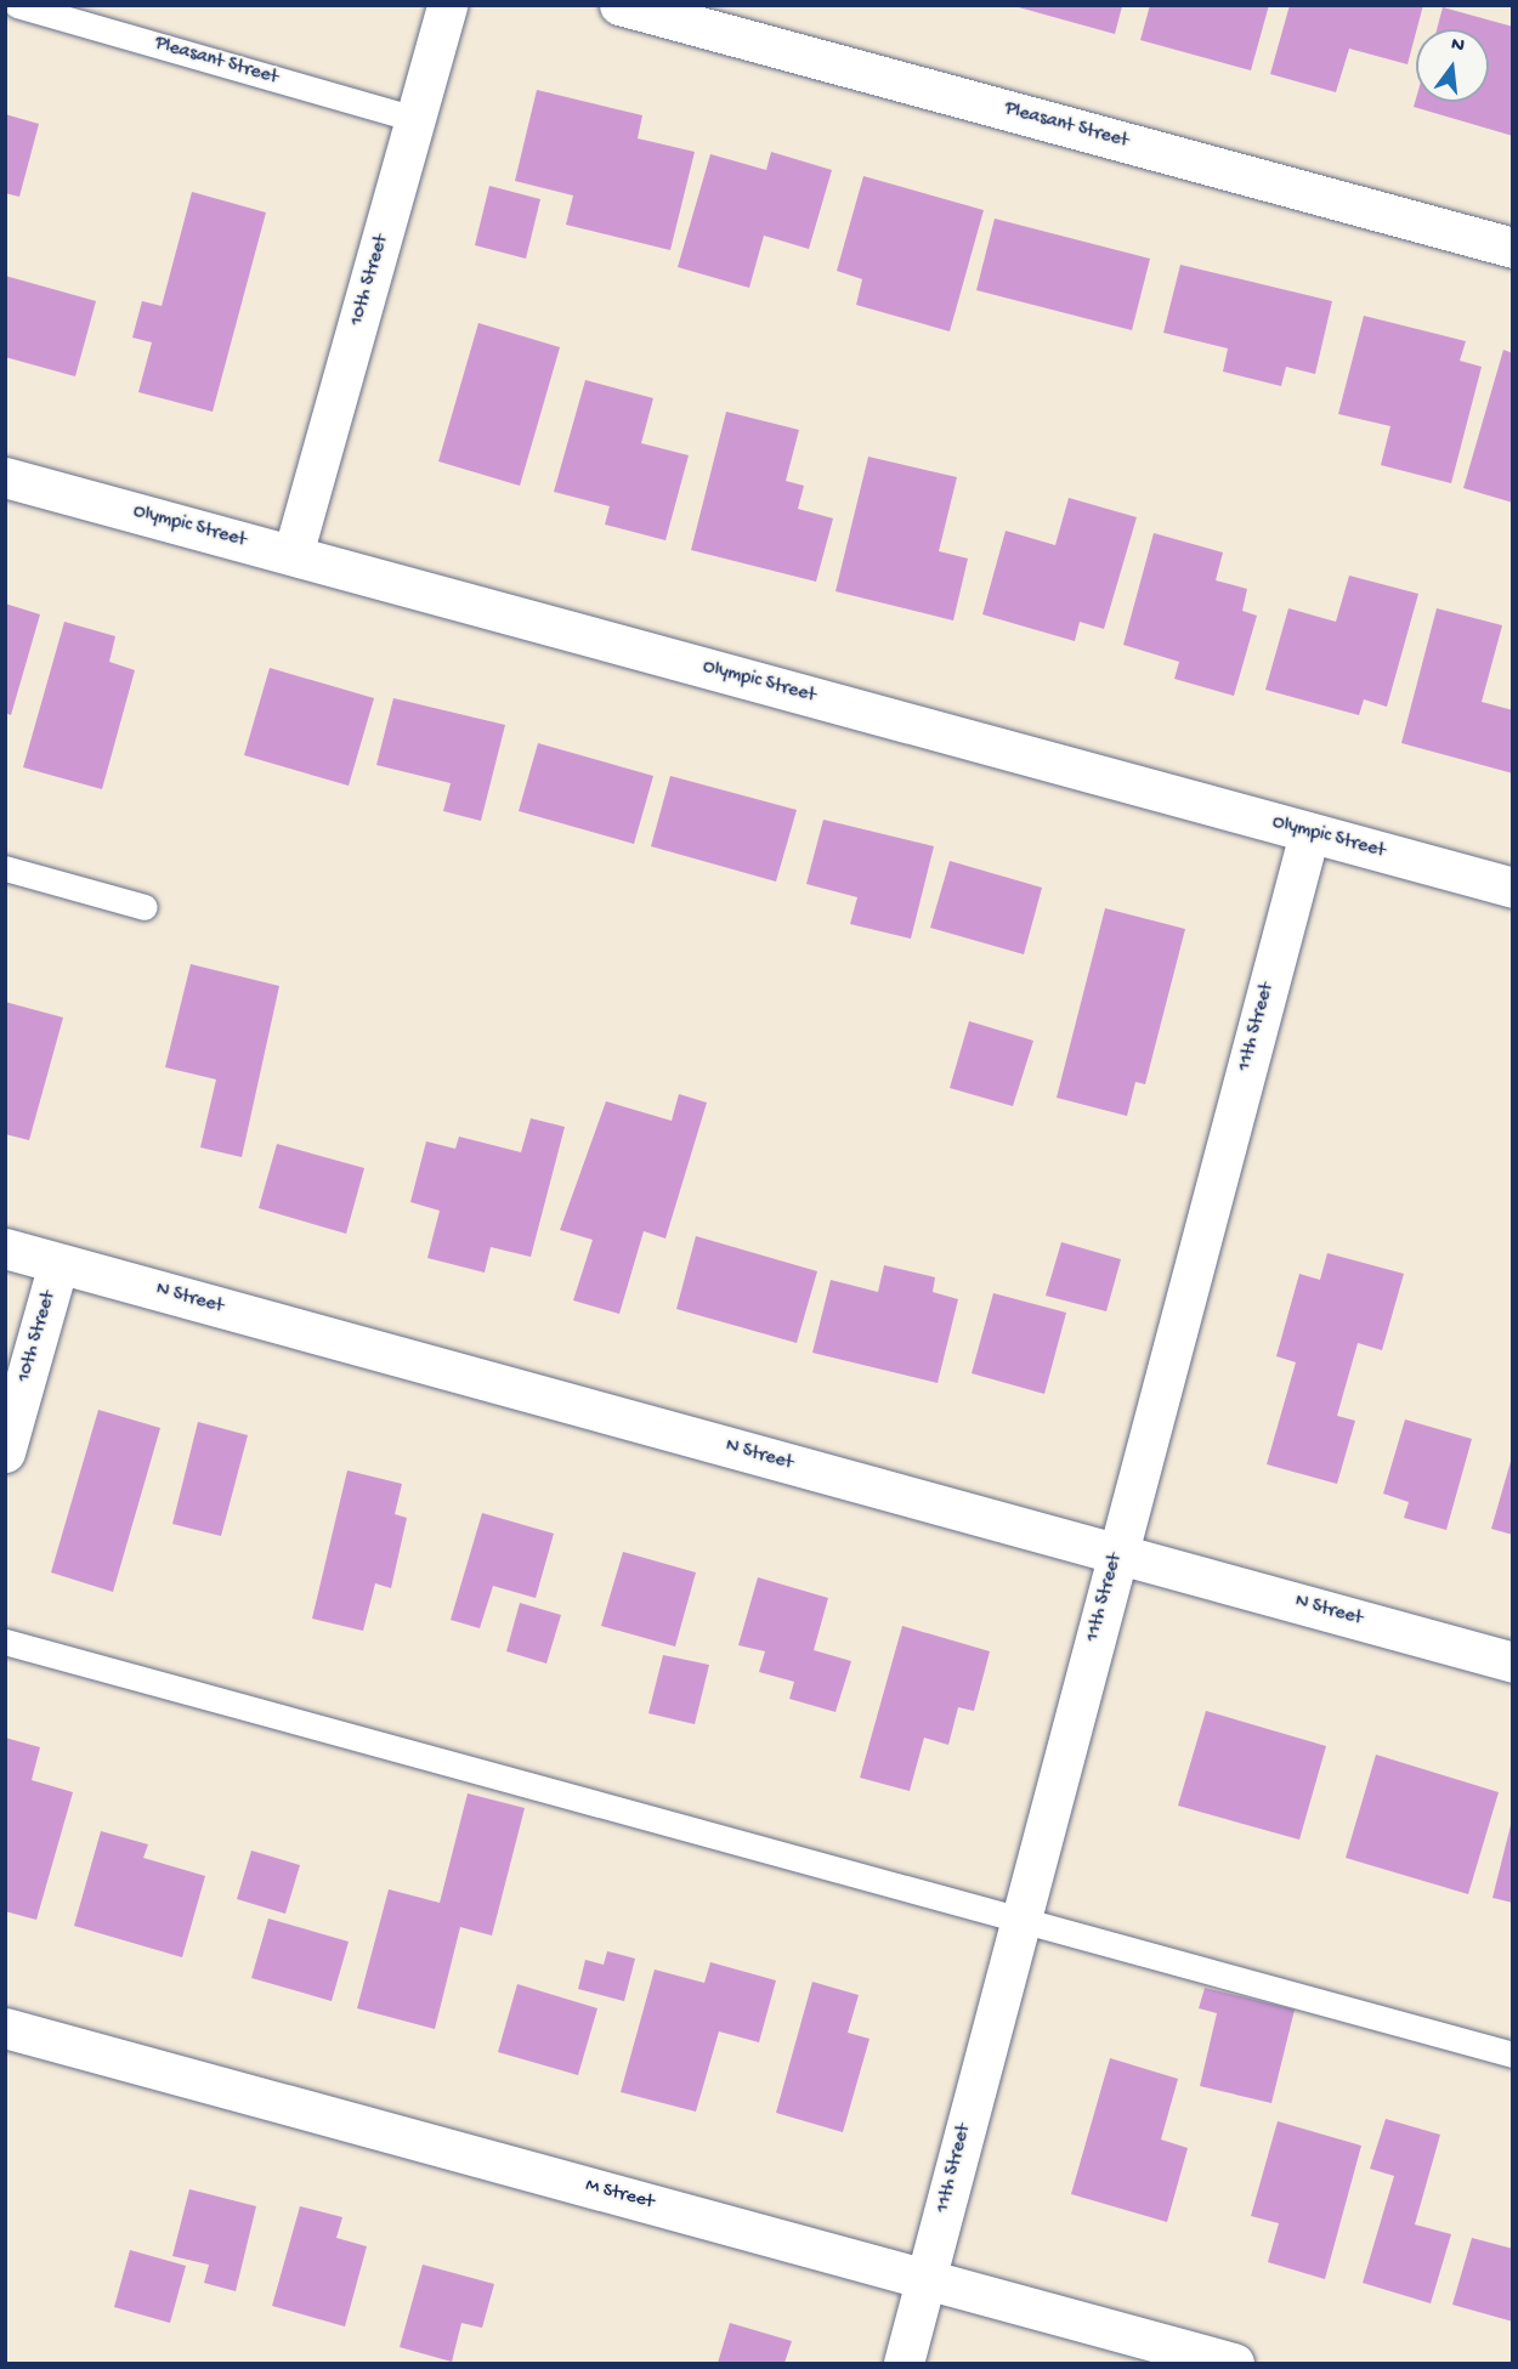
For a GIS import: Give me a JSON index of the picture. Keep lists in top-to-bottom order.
{
  "streets": {
    "street": [
      "Pleasant Street",
      "10th Street",
      "Olympic Street",
      "11th Street",
      "N Street",
      "M Street"
    ]
  },
  "crossings": [
    ["Pleasant Street", "10th Street"],
    ["10th Street", "Olympic Street"],
    ["10th Street", "N Street"],
    ["Olympic Street", "11th Street"],
    ["11th Street", "N Street"],
    ["11th Street", "M Street"]
  ],
  "north": "top"
}
